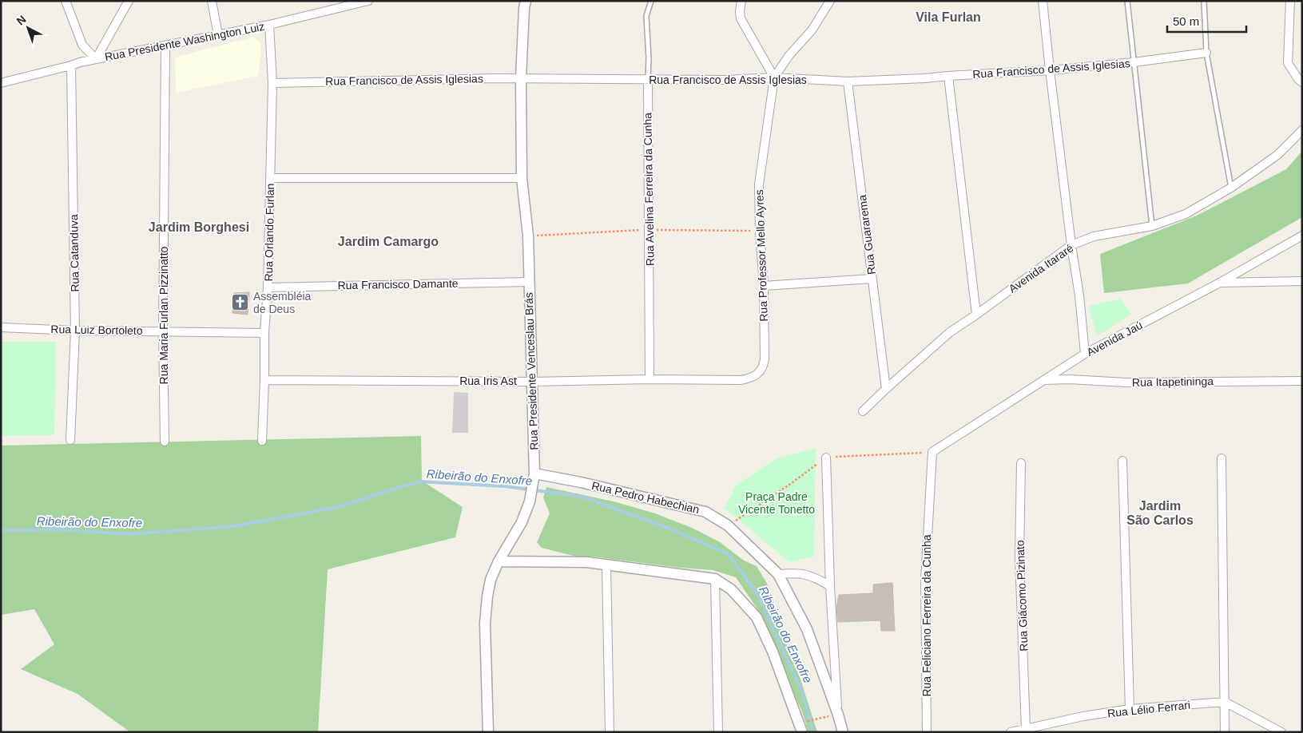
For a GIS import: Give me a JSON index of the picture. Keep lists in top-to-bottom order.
{
  "streets": {
    "street": [
      "Rua Presidente Washington Luiz",
      "Rua Francisco de Assis Iglesias",
      "Rua Avelina Ferreira da Cunha",
      "Rua Orlando Furlan",
      "Rua Guararema",
      "Rua Catanduva",
      "Rua Professor Mello Ayres",
      "Avenida Itararé",
      "Rua Francisco Damante",
      "Rua Maria Furlan Pizzinatto",
      "Rua Luiz Bortoleto",
      "Avenida Jaú",
      "Rua Presidente Venceslau Brás",
      "Rua Iris Ast",
      "Rua Itapetininga",
      "Rua Pedro Habechian",
      "Rua Giácomo Pizinato",
      "Rua Feliciano Ferreira da Cunha",
      "Rua Lélio Ferrari"
    ]
  },
  "crossings": [
    ["Rua Presidente Washington Luiz", "Rua Orlando Furlan"],
    ["Rua Presidente Washington Luiz", "Rua Catanduva"],
    ["Rua Presidente Washington Luiz", "Rua Maria Furlan Pizzinatto"],
    ["Rua Francisco de Assis Iglesias", "Rua Avelina Ferreira da Cunha"],
    ["Rua Francisco de Assis Iglesias", "Rua Orlando Furlan"],
    ["Rua Francisco de Assis Iglesias", "Rua Guararema"],
    ["Rua Francisco de Assis Iglesias", "Rua Professor Mello Ayres"],
    ["Rua Francisco de Assis Iglesias", "Rua Presidente Venceslau Brás"],
    ["Rua Avelina Ferreira da Cunha", "Rua Iris Ast"],
    ["Rua Orlando Furlan", "Rua Francisco Damante"],
    ["Rua Orlando Furlan", "Rua Luiz Bortoleto"],
    ["Rua Orlando Furlan", "Rua Iris Ast"],
    ["Rua Guararema", "Avenida Itararé"],
    ["Rua Catanduva", "Rua Luiz Bortoleto"],
    ["Rua Professor Mello Ayres", "Rua Iris Ast"],
    ["Rua Francisco Damante", "Rua Presidente Venceslau Brás"],
    ["Rua Maria Furlan Pizzinatto", "Rua Luiz Bortoleto"],
    ["Avenida Jaú", "Rua Itapetininga"],
    ["Avenida Jaú", "Rua Feliciano Ferreira da Cunha"],
    ["Rua Presidente Venceslau Brás", "Rua Iris Ast"],
    ["Rua Presidente Venceslau Brás", "Rua Pedro Habechian"],
    ["Rua Giácomo Pizinato", "Rua Lélio Ferrari"]
  ],
  "districts": [
    "Vila Furlan",
    "Jardim Borghesi",
    "Jardim Camargo",
    "Jardim São Carlos"
  ],
  "water": ["Ribeirão do Enxofre"],
  "parks": ["Praça Padre Vicente Tonetto"],
  "places": {
    "church": ["Assembléia de Deus"]
  },
  "scale_bar": "50 m",
  "north": "top left"
}
